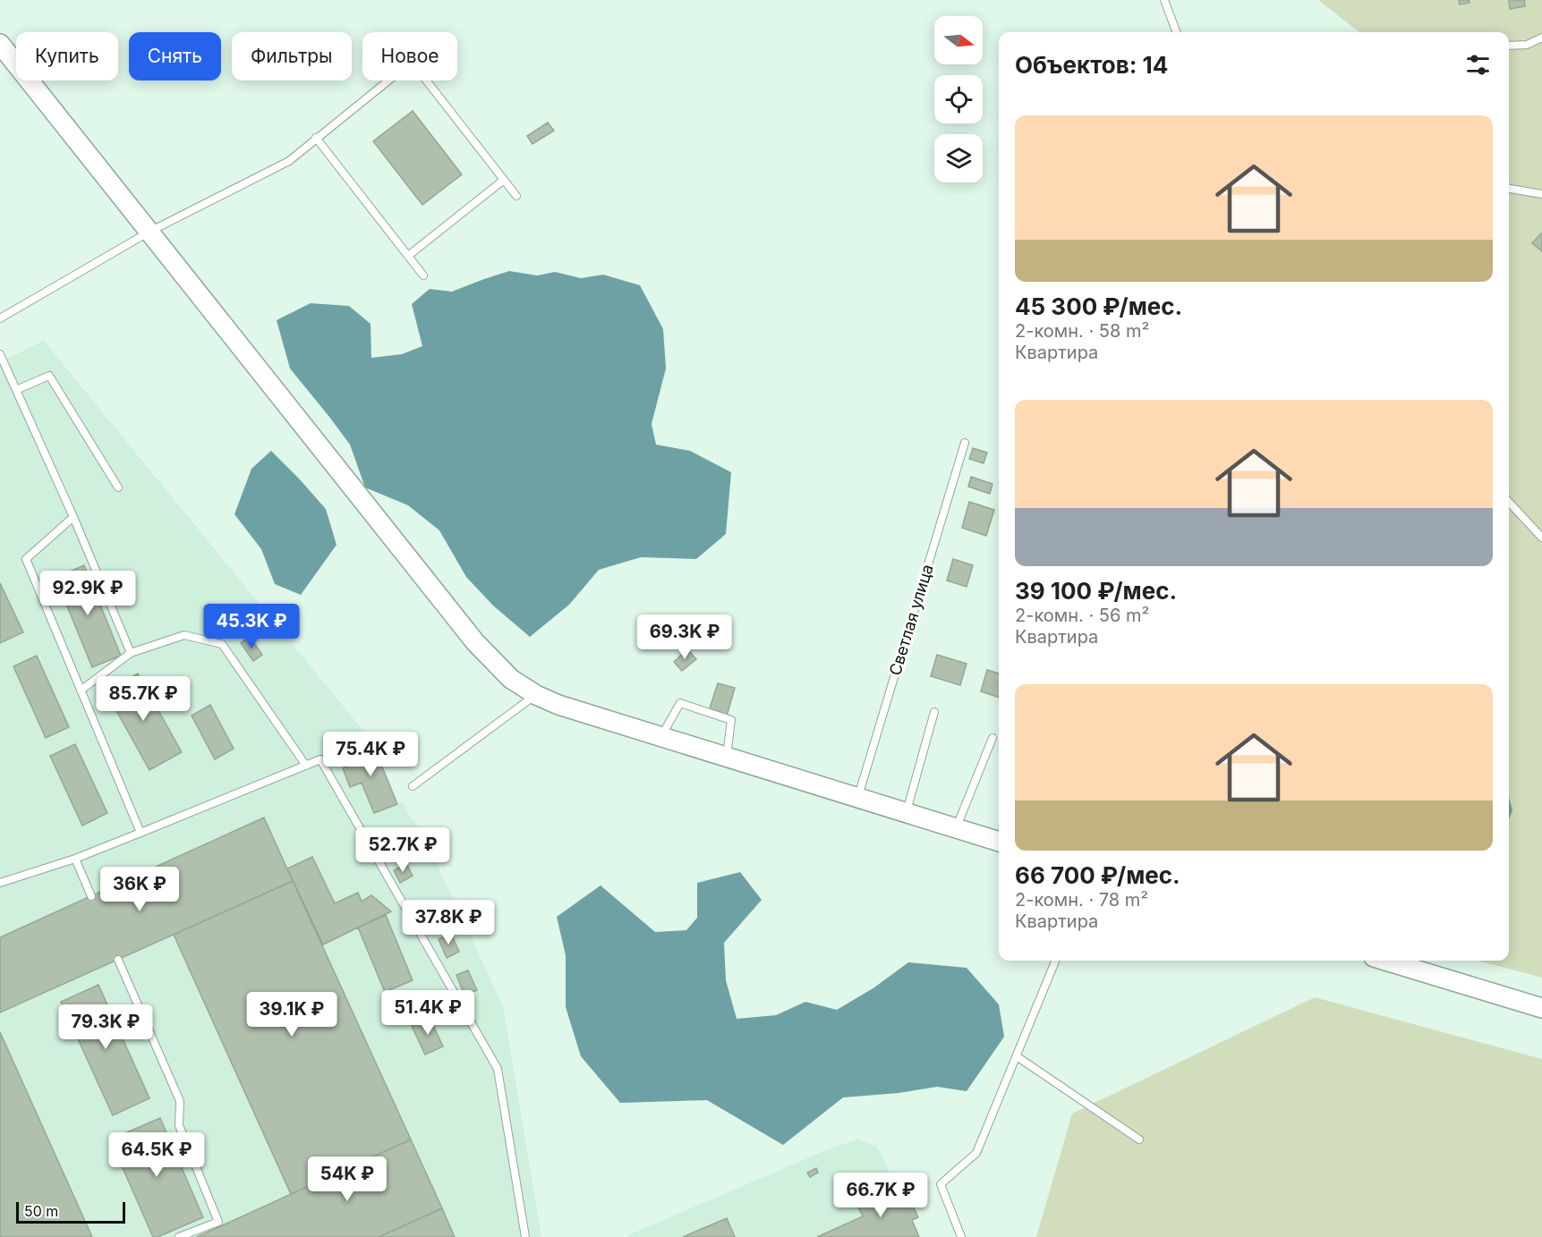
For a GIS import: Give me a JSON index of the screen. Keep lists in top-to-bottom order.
{
  "streets": {
    "lane": ["Светлая улица"]
  },
  "scale_bar": "50 m",
  "north": "right",
  "page": {
    "chip": [
      "Купить",
      "Снять",
      "Фильтры",
      "Новое"
    ],
    "heading": "Объектов: 14",
    "list": [
      {
        "name": "45 300 ₽/мес.",
        "note": "2-комн. · 58 m² · Квартира"
      },
      {
        "name": "39 100 ₽/мес.",
        "note": "2-комн. · 56 m² · Квартира"
      },
      {
        "name": "66 700 ₽/мес.",
        "note": "2-комн. · 78 m² · Квартира"
      }
    ],
    "price": [
      "92.9K ₽",
      "45.3K ₽",
      "69.3K ₽",
      "85.7K ₽",
      "75.4K ₽",
      "52.7K ₽",
      "36K ₽",
      "37.8K ₽",
      "51.4K ₽",
      "39.1K ₽",
      "79.3K ₽",
      "64.5K ₽",
      "54K ₽",
      "66.7K ₽"
    ],
    "scale": "50 m"
  }
}
